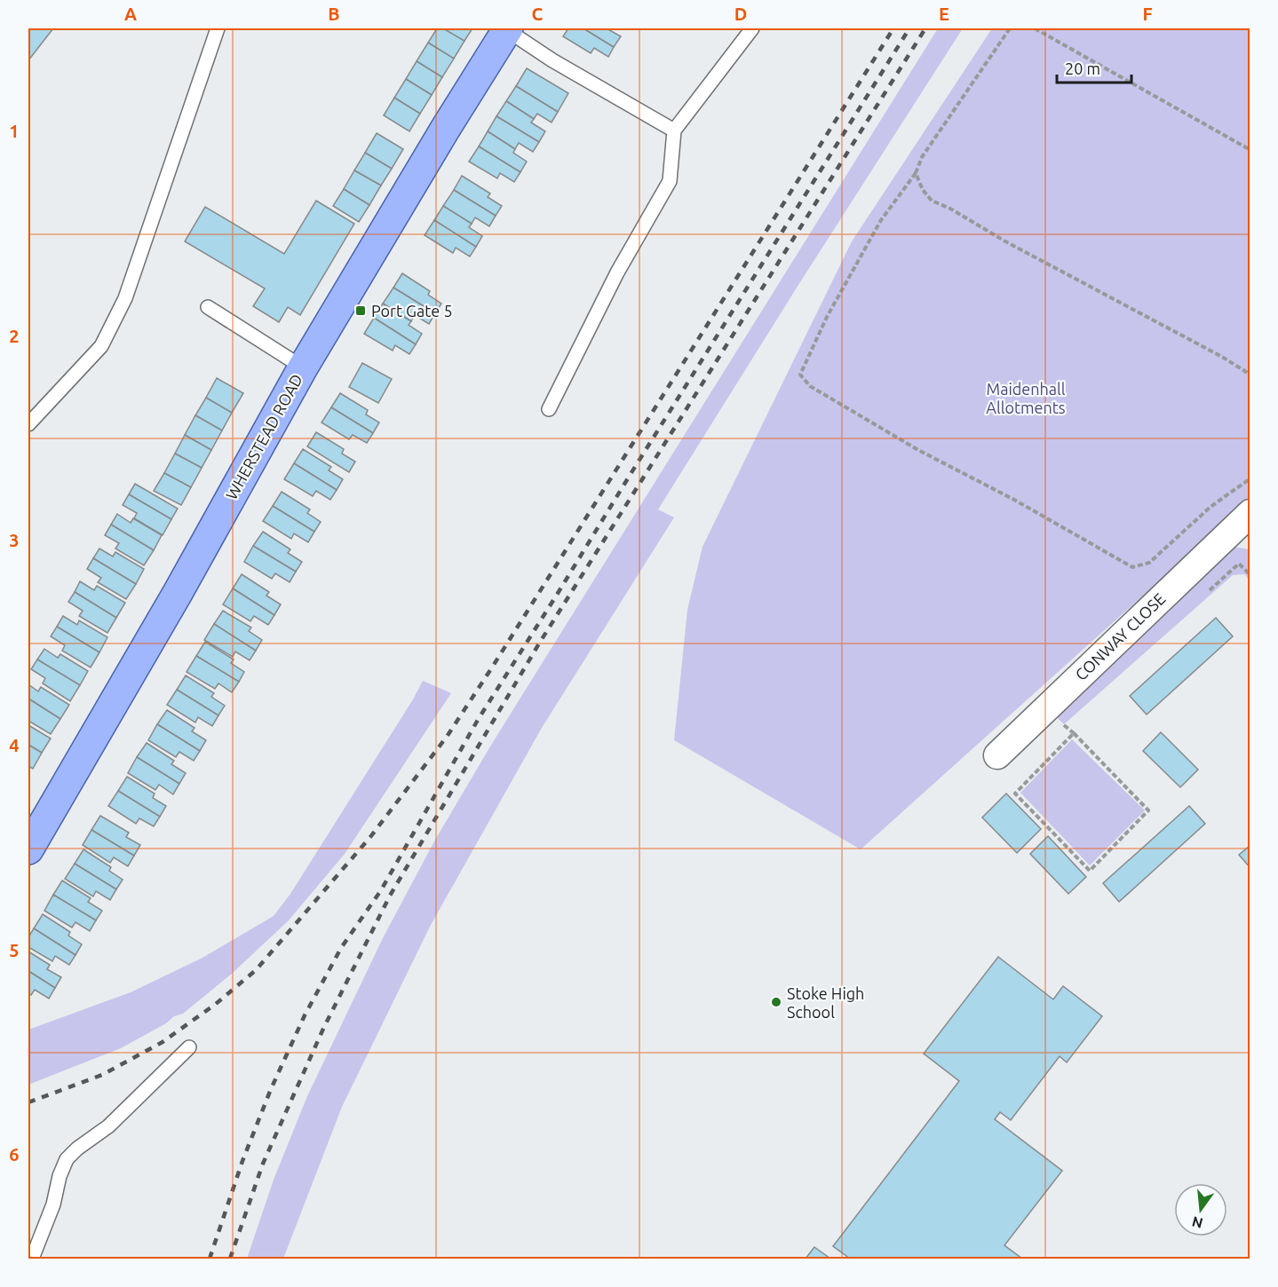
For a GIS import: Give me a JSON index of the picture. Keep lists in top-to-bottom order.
{
  "streets": {
    "main road": ["WHERSTEAD ROAD"],
    "street": ["CONWAY CLOSE"]
  },
  "parks": ["Maidenhall Allotments"],
  "places": {
    "transit": ["Port Gate 5"],
    "other": ["Stoke High School"]
  },
  "scale_bar": "20 m",
  "north": "bottom",
  "grid": {
    "columns": [
      "A",
      "B",
      "C",
      "D",
      "E",
      "F"
    ],
    "rows": [
      "1",
      "2",
      "3",
      "4",
      "5",
      "6"
    ]
  }
}
